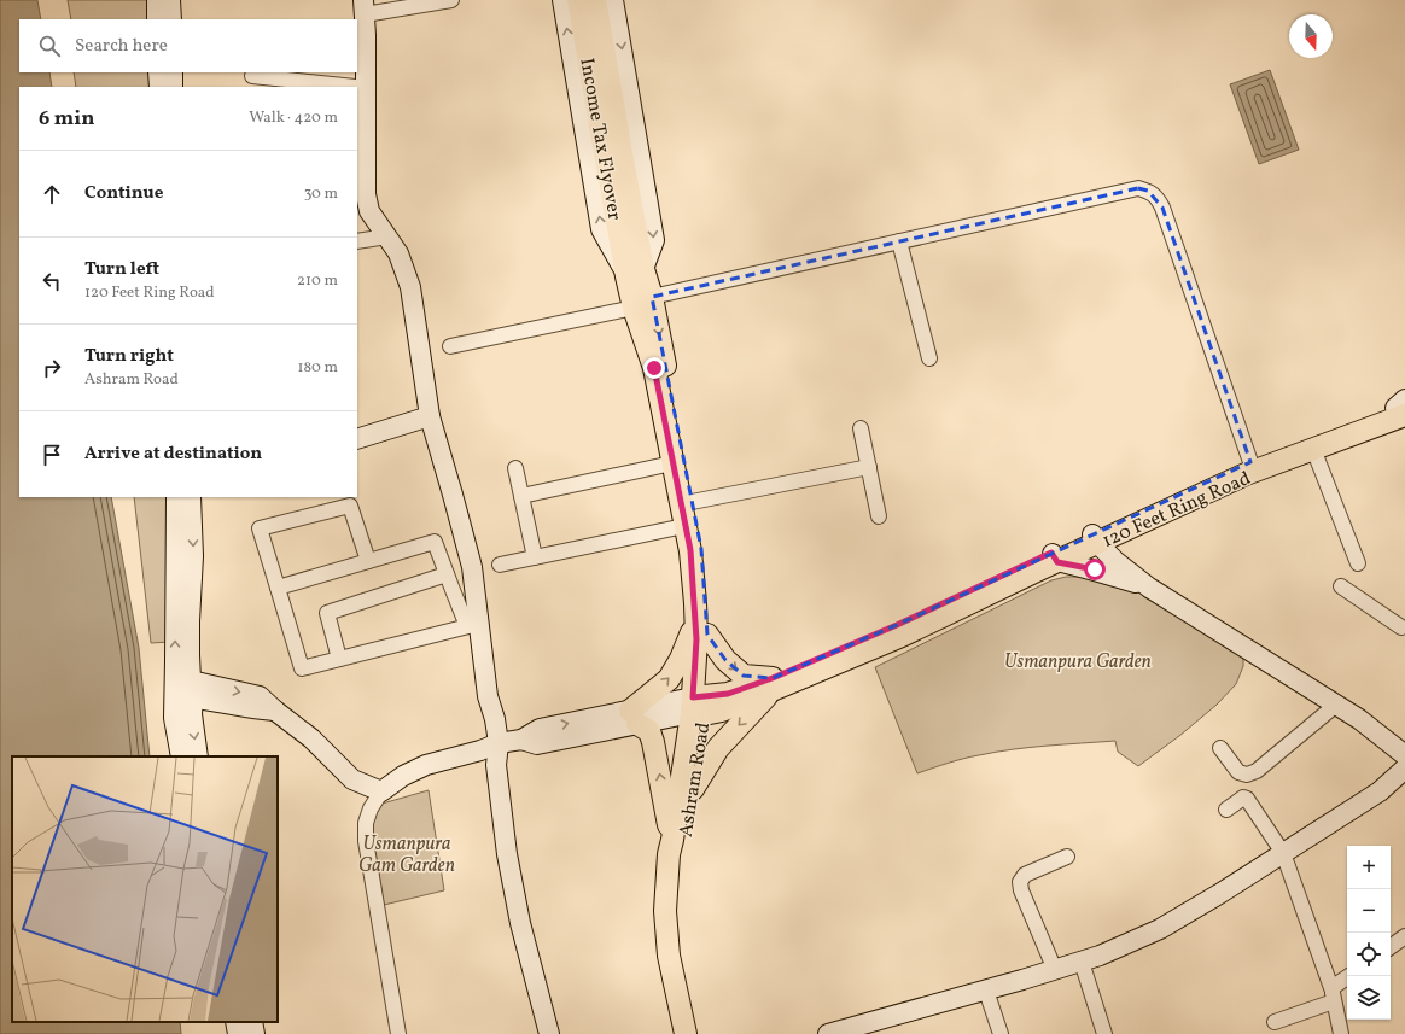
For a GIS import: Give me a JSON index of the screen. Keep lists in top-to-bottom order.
{
  "streets": {
    "main road": ["Income Tax Flyover", "120 Feet Ring Road", "Ashram Road"]
  },
  "crossings": [
    ["Income Tax Flyover", "Ashram Road"],
    ["120 Feet Ring Road", "Ashram Road"]
  ],
  "parks": ["Usmanpura Garden", "Usmanpura Gam Garden"],
  "north": "bottom",
  "page": {
    "search": "Search here",
    "heading": ["6 min", "Walk · 420 m"],
    "list": [
      ["Continue", "30 m"],
      ["Turn left", "120 Feet Ring Road", "210 m"],
      ["Turn right", "Ashram Road", "180 m"],
      "Arrive at destination"
    ],
    "map_buttons": ["+", "−"]
  }
}
